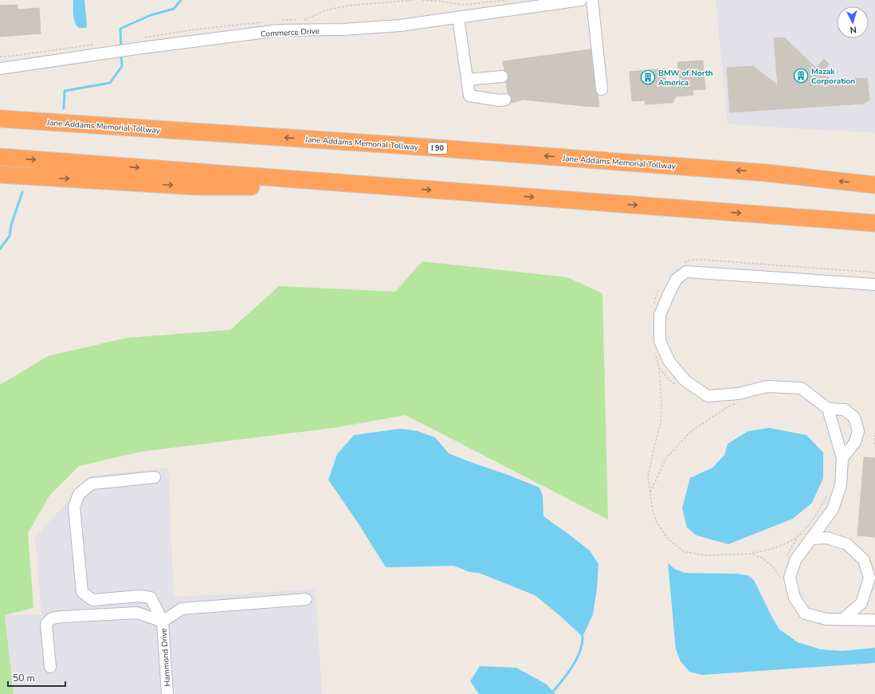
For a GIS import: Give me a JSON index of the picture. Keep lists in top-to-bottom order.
{
  "streets": {
    "highway": ["Jane Addams Memorial Tollway", "I 90"],
    "street": ["Commerce Drive", "Hammond Drive"]
  },
  "places": {
    "building": ["Mazak Corporation", "BMW of North America"]
  },
  "scale_bar": "50 m",
  "north": "bottom"
}
